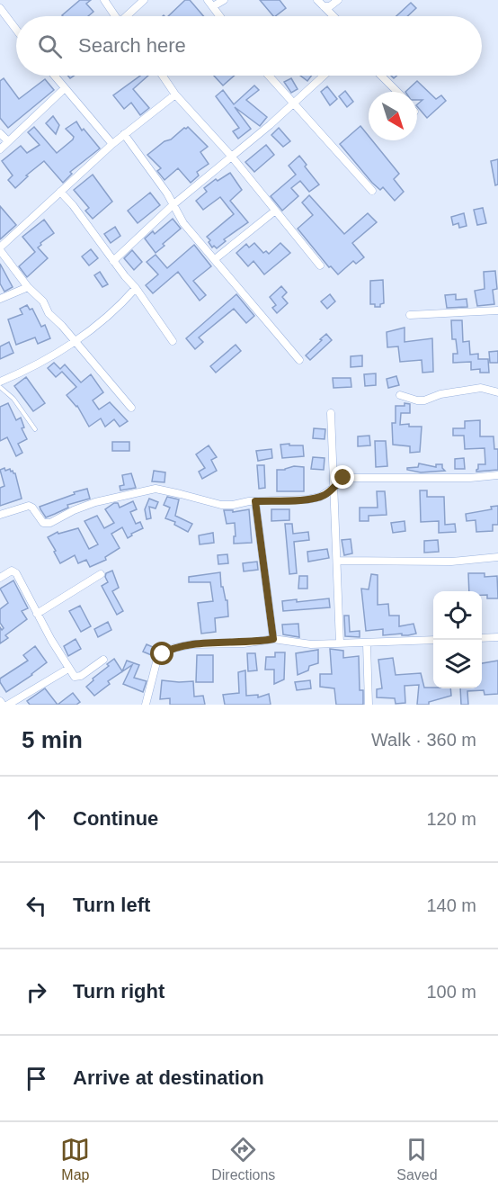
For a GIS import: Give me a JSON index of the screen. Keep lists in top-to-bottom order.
{
  "north": "bottom right",
  "page": {
    "search": "Search here",
    "heading": ["5 min", "Walk · 360 m"],
    "list": [
      ["Continue", "120 m"],
      ["Turn left", "140 m"],
      ["Turn right", "100 m"],
      "Arrive at destination"
    ],
    "nav": ["Map", "Directions", "Saved"]
  }
}
